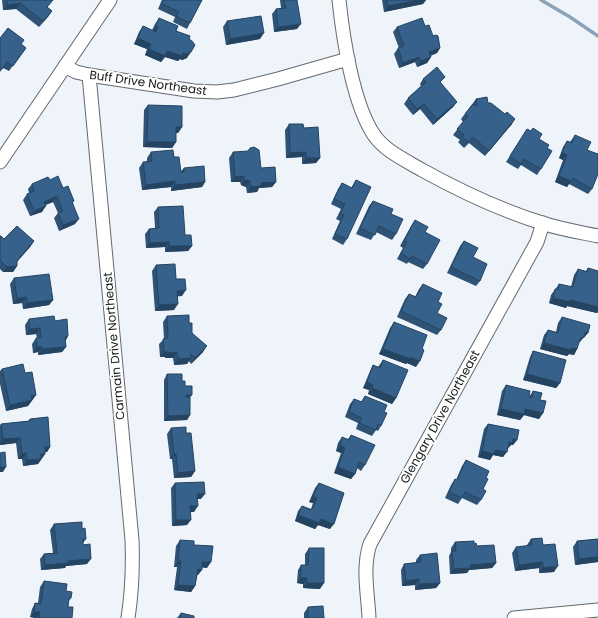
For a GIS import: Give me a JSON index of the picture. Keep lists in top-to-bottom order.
{
  "streets": {
    "street": ["Buff Drive Northeast", "Carmain Drive Northeast", "Glengary Drive Northeast"]
  },
  "crossings": [
    ["Buff Drive Northeast", "Carmain Drive Northeast"]
  ]
}
